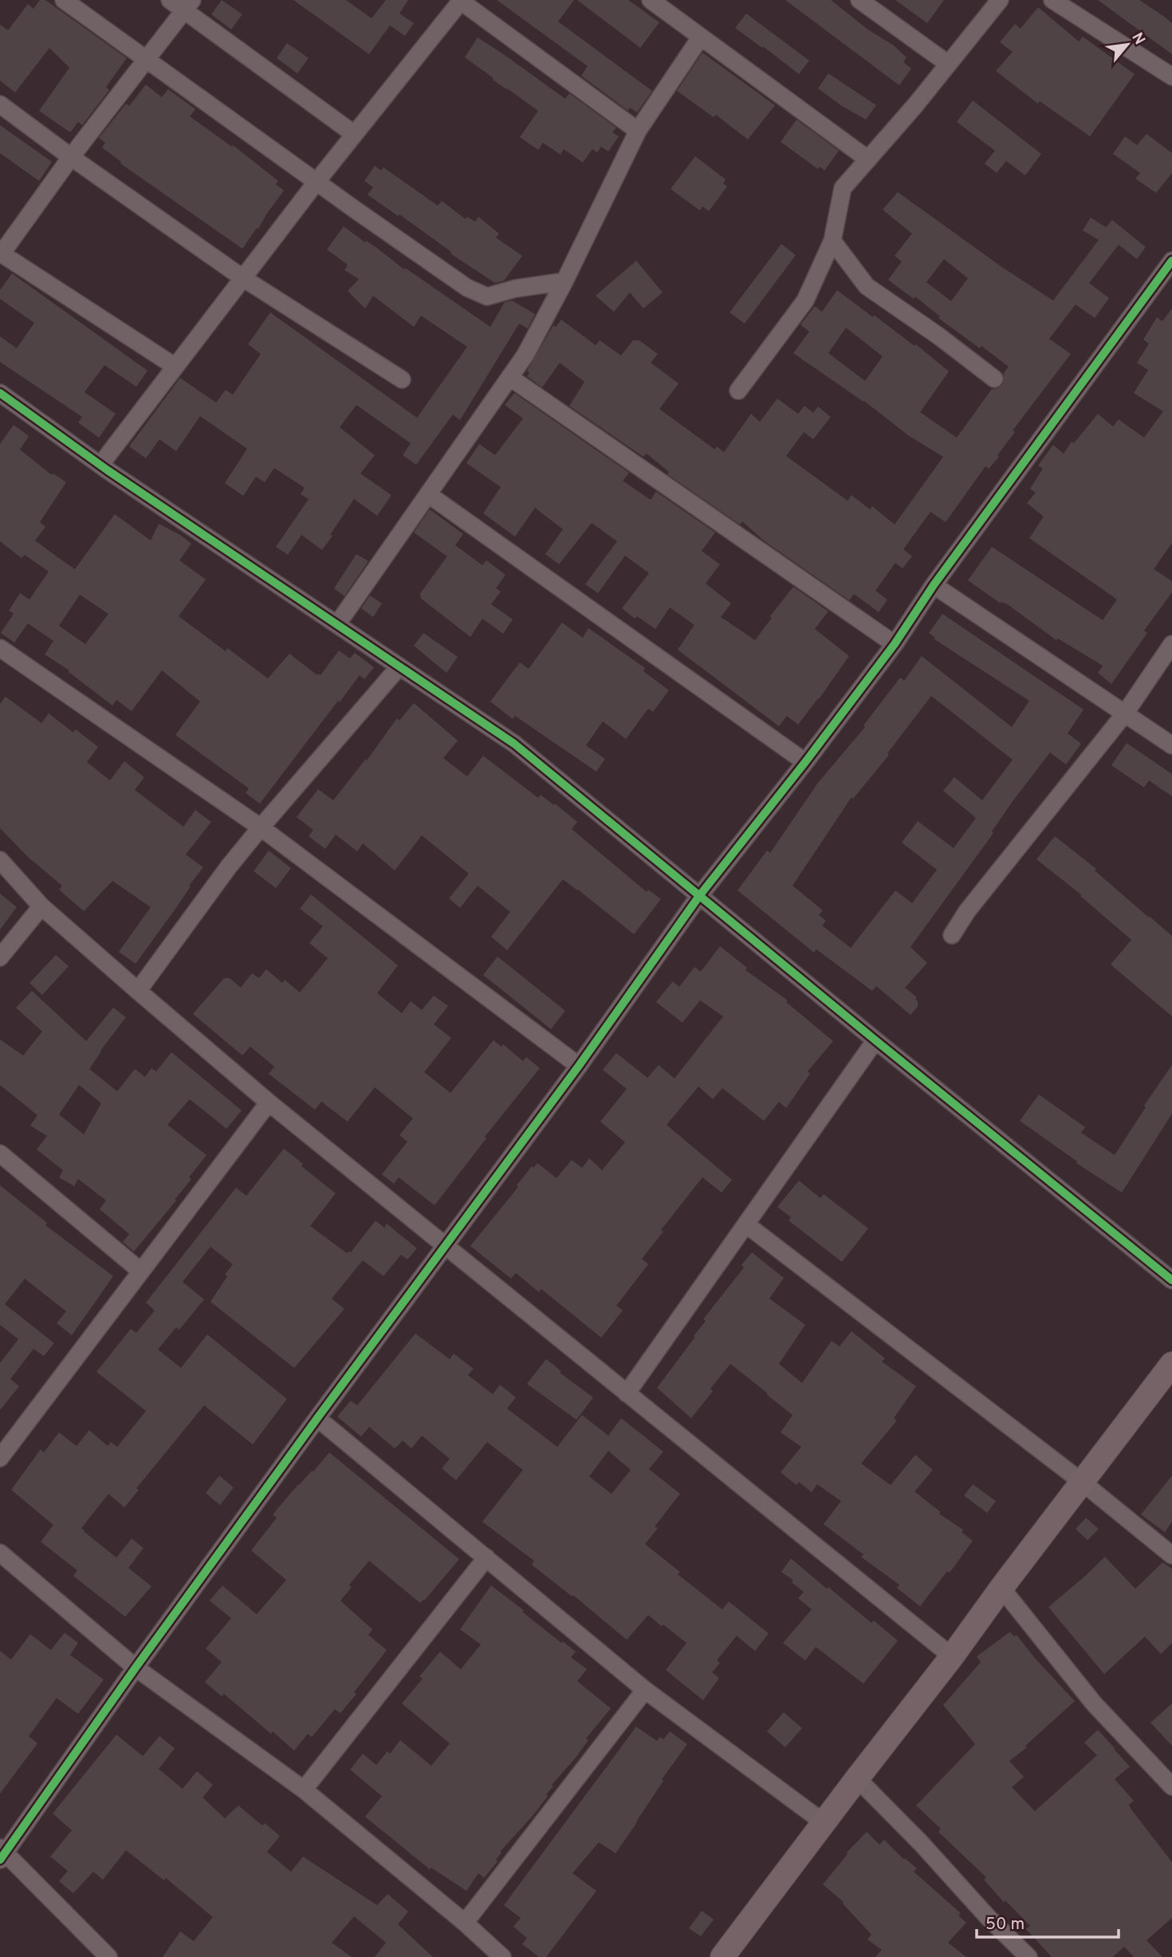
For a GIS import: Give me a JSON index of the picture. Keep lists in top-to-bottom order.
{
  "scale_bar": "50 m",
  "north": "top right"
}
